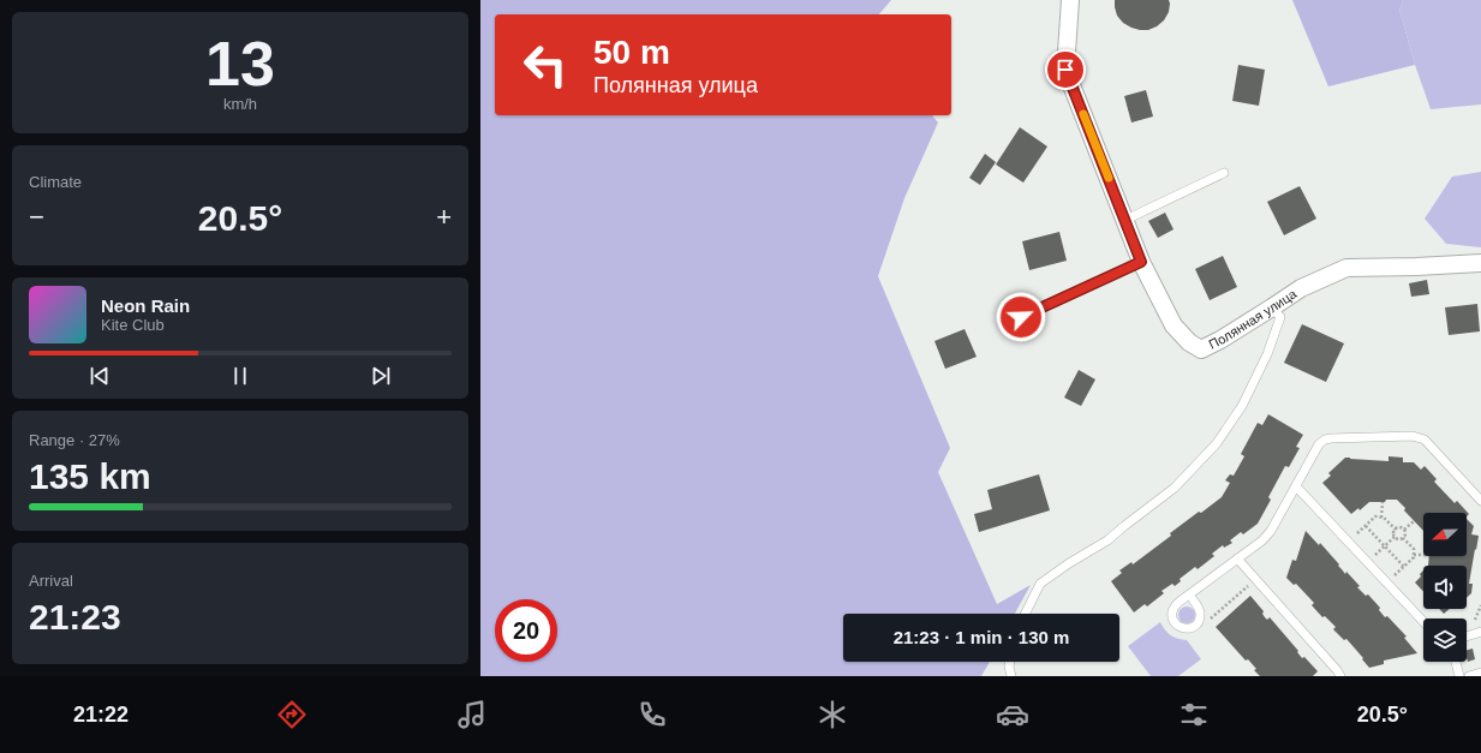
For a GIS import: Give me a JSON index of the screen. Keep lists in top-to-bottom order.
{
  "streets": {
    "street": ["Полянная улица"]
  },
  "north": "left",
  "page": {
    "tile": [
      ["13", "km/h"],
      "Climate",
      ["Range · 27%", "135 km"],
      ["Arrival", "21:23"]
    ],
    "turn": ["50 m", "Полянная улица"],
    "heat": ["−", "20.5°", "+"],
    "song": ["Neon Rain", "Kite Club"],
    "limit": "20",
    "trip": "21:23 · 1 min · 130 m",
    "tabs": ["21:22", "20.5°"]
  }
}
